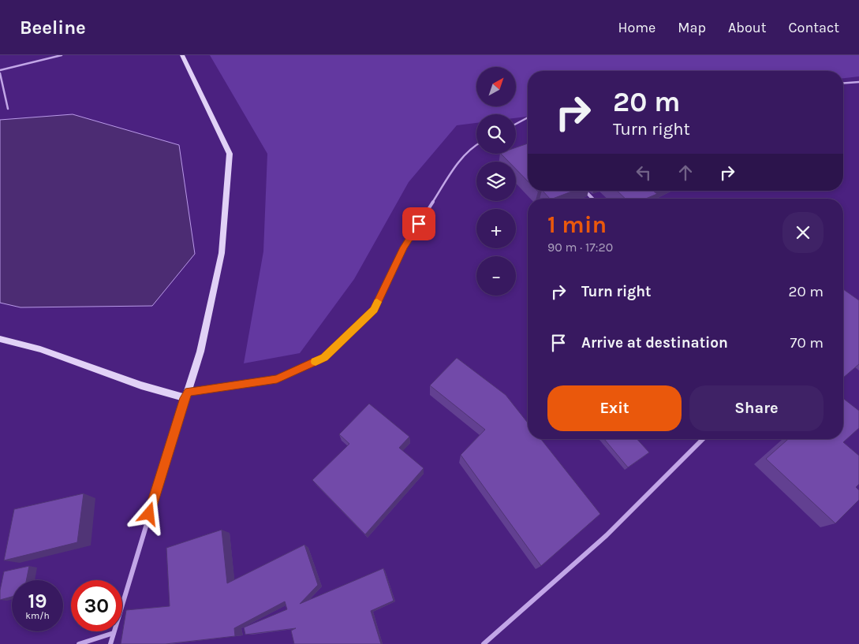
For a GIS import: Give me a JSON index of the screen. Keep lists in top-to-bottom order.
{
  "north": "top right",
  "page": {
    "header": "Beeline",
    "nav": [
      "Home",
      "Map",
      "About",
      "Contact"
    ],
    "map_buttons": ["+", "−"],
    "turn": ["20 m", "Turn right"],
    "heading": ["1 min", "90 m · 17:20"],
    "list": [
      {
        "name": "Turn right",
        "value": "20 m"
      },
      {
        "name": "Arrive at destination",
        "value": "70 m"
      }
    ],
    "buttons": ["Exit", "Share"],
    "speed": "19 km/h",
    "limit": "30"
  }
}
